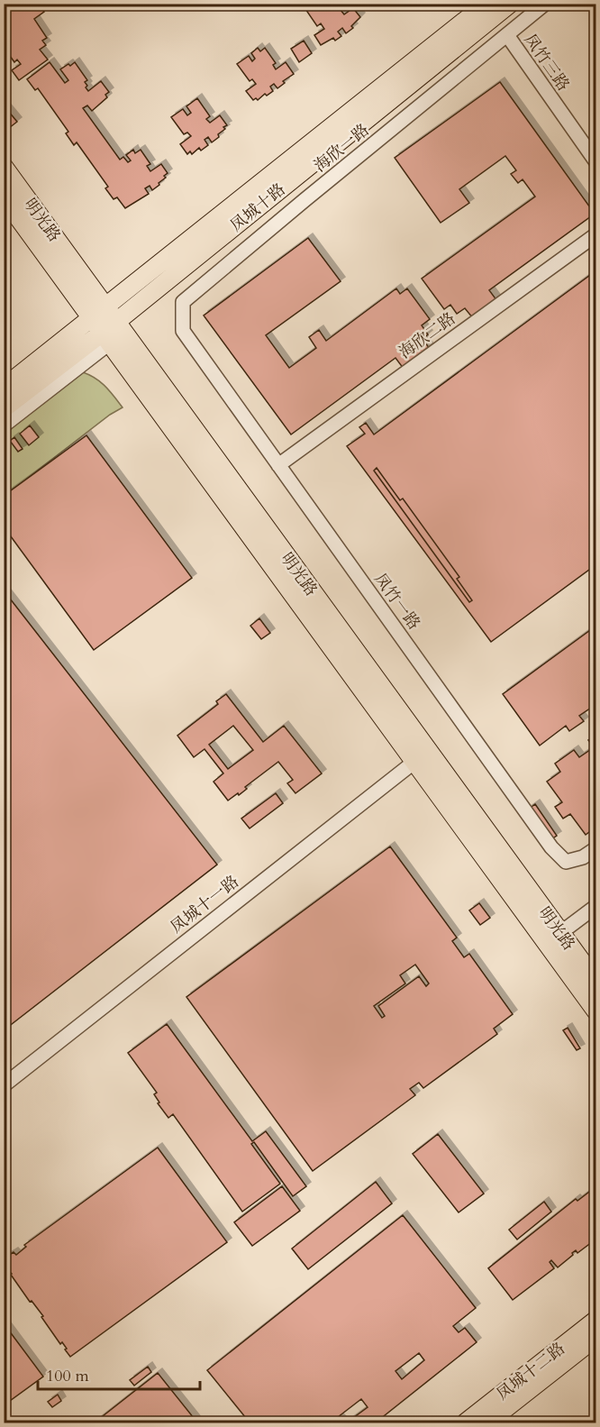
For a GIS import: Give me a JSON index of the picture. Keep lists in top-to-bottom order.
{
  "streets": {
    "main road": ["凤城十路", "明光路", "凤城十二路"],
    "street": [
      "凤竹三路",
      "海欣一路",
      "海欣二路",
      "凤竹一路",
      "凤城十一路"
    ]
  },
  "crossings": [
    ["凤竹三路", "海欣一路"],
    ["海欣一路", "凤竹一路"],
    ["凤城十路", "明光路"],
    ["明光路", "凤城十一路"],
    ["海欣二路", "凤竹一路"]
  ],
  "scale_bar": "100 m"
}
